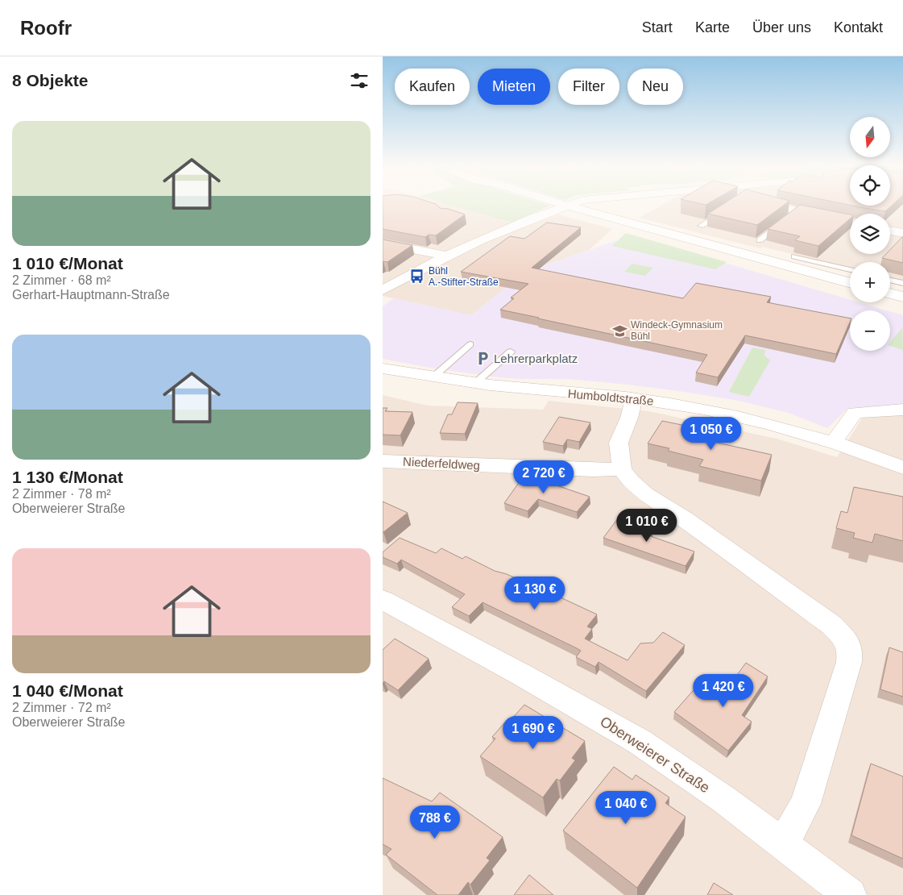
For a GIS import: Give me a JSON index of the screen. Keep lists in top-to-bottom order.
{
  "streets": {
    "street": ["Humboldtstraße", "Niederfeldweg", "Oberweierer Straße"]
  },
  "places": {
    "bus stop": ["Bühl A.-Stifter-Straße"],
    "school or university": ["Windeck-Gymnasium Bühl"],
    "parking": ["Lehrerparkplatz"]
  },
  "north": "bottom",
  "page": {
    "header": "Roofr",
    "nav": [
      "Start",
      "Karte",
      "Über uns",
      "Kontakt"
    ],
    "heading": "8 Objekte",
    "chip": [
      "Kaufen",
      "Mieten",
      "Filter",
      "Neu"
    ],
    "list": [
      {
        "name": "1 010 €/Monat",
        "note": "2 Zimmer · 68 m² · Gerhart-Hauptmann-Straße"
      },
      {
        "name": "1 130 €/Monat",
        "note": "2 Zimmer · 78 m² · Oberweierer Straße"
      },
      {
        "name": "1 040 €/Monat",
        "note": "2 Zimmer · 72 m² · Oberweierer Straße"
      }
    ],
    "map_buttons": ["+", "−"],
    "price": [
      "1 050 €",
      "2 720 €",
      "1 010 €",
      "1 130 €",
      "1 420 €",
      "1 690 €",
      "1 040 €",
      "788 €"
    ]
  }
}
